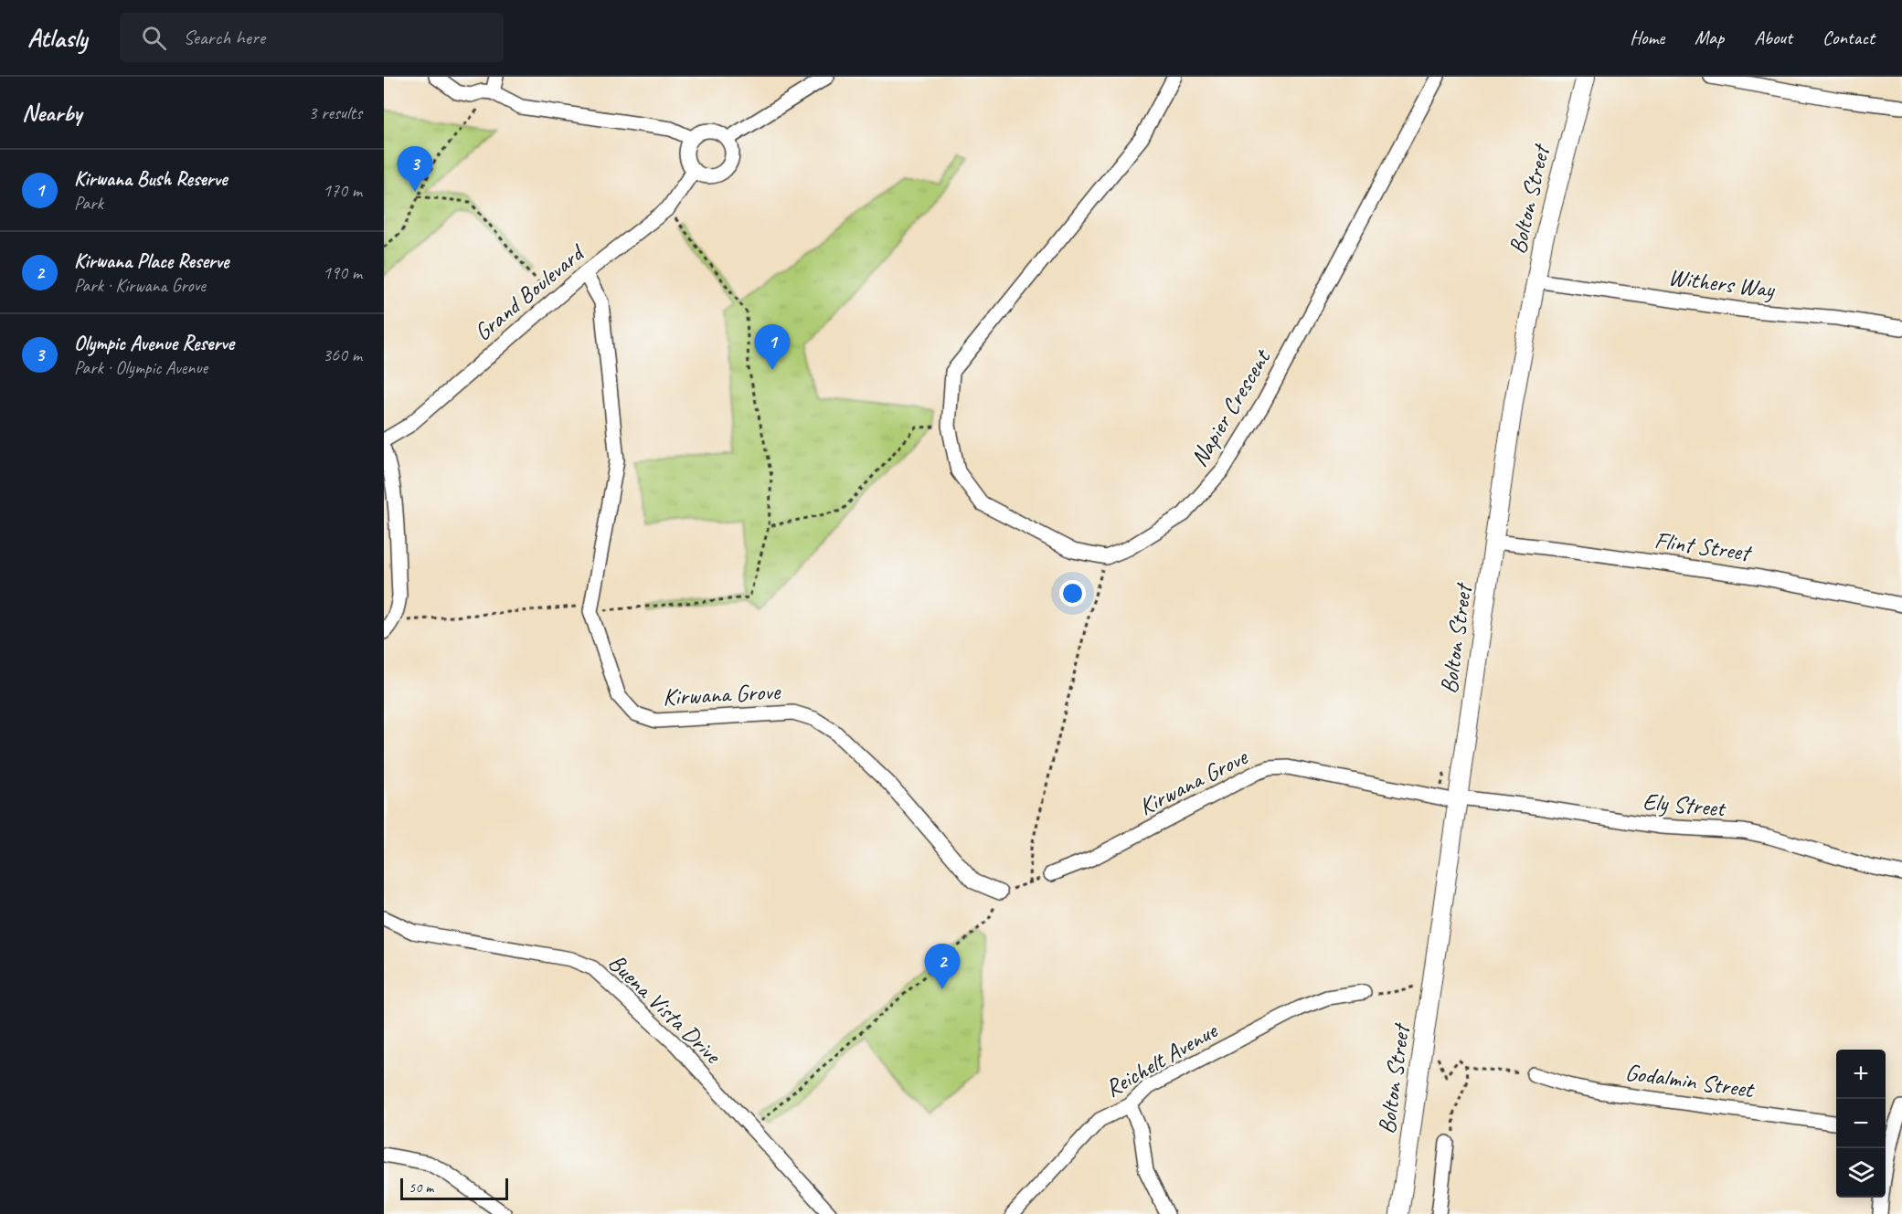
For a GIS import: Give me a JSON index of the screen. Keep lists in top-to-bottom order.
{
  "streets": {
    "main road": ["Bolton Street"],
    "street": [
      "Withers Way",
      "Grand Boulevard",
      "Napier Crescent",
      "Flint Street",
      "Kirwana Grove",
      "Ely Street",
      "Buena Vista Drive",
      "Reichelt Avenue",
      "Godalmin Street"
    ]
  },
  "crossings": [
    ["Bolton Street", "Withers Way"],
    ["Bolton Street", "Flint Street"],
    ["Bolton Street", "Kirwana Grove"],
    ["Bolton Street", "Ely Street"],
    ["Grand Boulevard", "Kirwana Grove"],
    ["Kirwana Grove", "Ely Street"]
  ],
  "scale_bar": "50 m",
  "page": {
    "header": "Atlasly",
    "search": "Search here",
    "nav": [
      "Home",
      "Map",
      "About",
      "Contact"
    ],
    "heading": ["Nearby", "3 results"],
    "pins": ["3", "1", "2"],
    "list": [
      {
        "mark": "1",
        "name": "Kirwana Bush Reserve",
        "note": "Park",
        "value": "170 m"
      },
      {
        "mark": "2",
        "name": "Kirwana Place Reserve",
        "note": "Park · Kirwana Grove",
        "value": "190 m"
      },
      {
        "mark": "3",
        "name": "Olympic Avenue Reserve",
        "note": "Park · Olympic Avenue",
        "value": "360 m"
      }
    ],
    "map_buttons": ["+", "−"],
    "scale": "50 m"
  }
}
